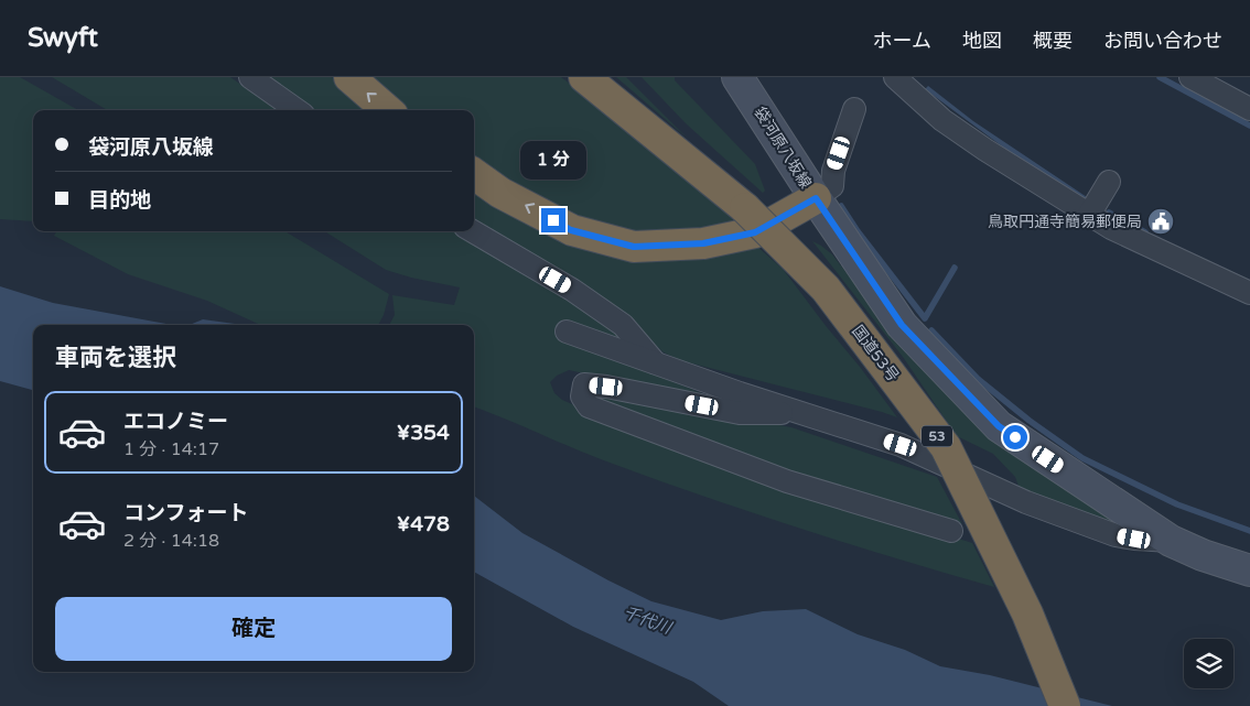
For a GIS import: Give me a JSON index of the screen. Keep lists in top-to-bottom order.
{
  "streets": {
    "highway": ["国道53号", "53"],
    "main road": ["袋河原八坂線"]
  },
  "water": ["千代川"],
  "places": {
    "public building": ["鳥取円通寺簡易郵便局"]
  },
  "page": {
    "header": "Swyft",
    "nav": [
      "ホーム",
      "地図",
      "概要",
      "お問い合わせ"
    ],
    "banner": ["袋河原八坂線", "目的地"],
    "bubble": "1 分",
    "heading": "車両を選択",
    "list": [
      {
        "name": "エコノミー",
        "note": "1 分 · 14:17",
        "value": "¥354"
      },
      {
        "name": "コンフォート",
        "note": "2 分 · 14:18",
        "value": "¥478"
      }
    ],
    "buttons": "確定"
  }
}
